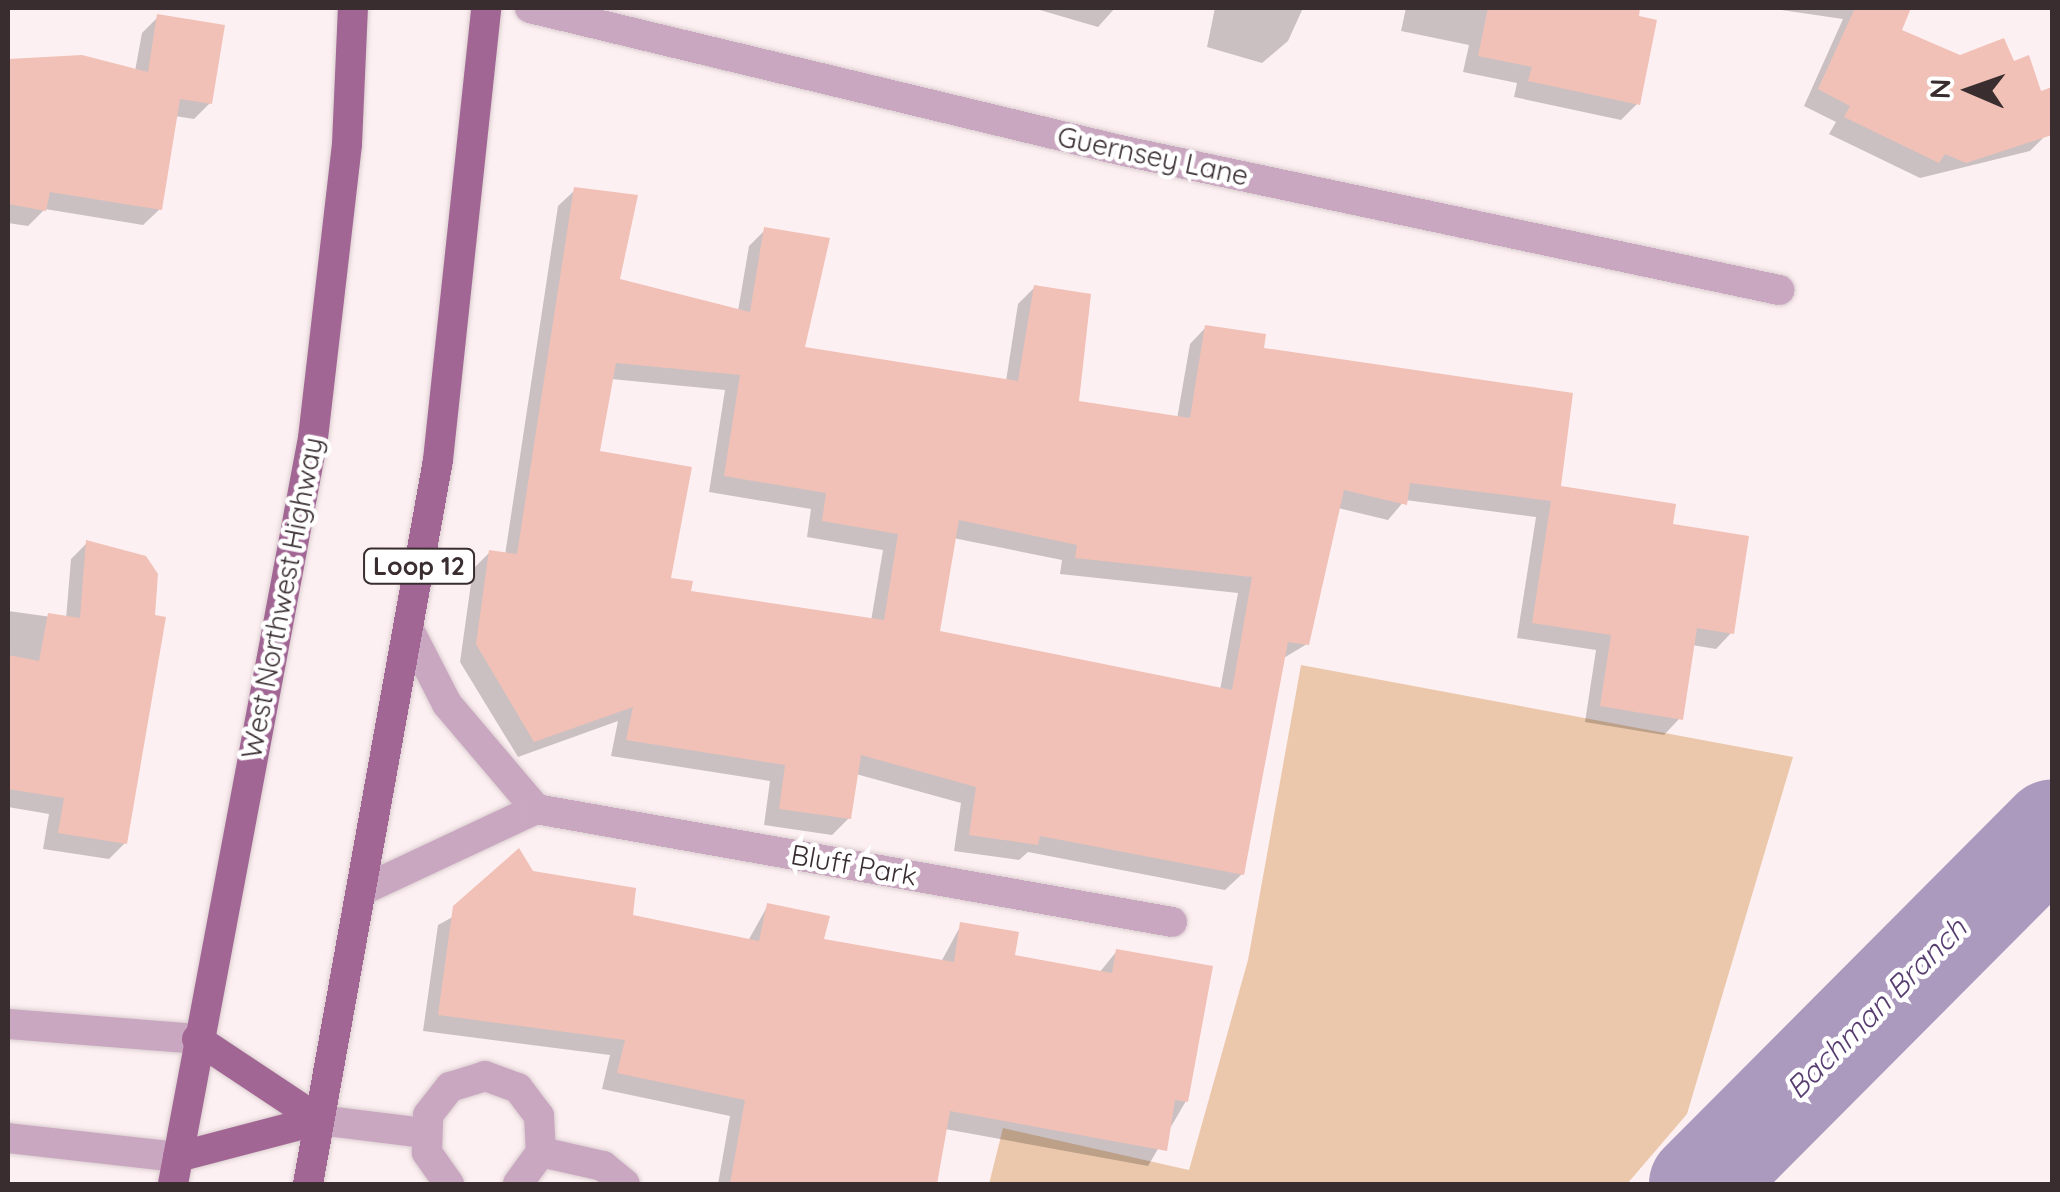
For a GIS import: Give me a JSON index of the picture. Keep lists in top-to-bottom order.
{
  "streets": {
    "main road": ["Loop 12", "West Northwest Highway"],
    "street": ["Guernsey Lane", "Bluff Park"]
  },
  "water": ["Bachman Branch"],
  "north": "left"
}
